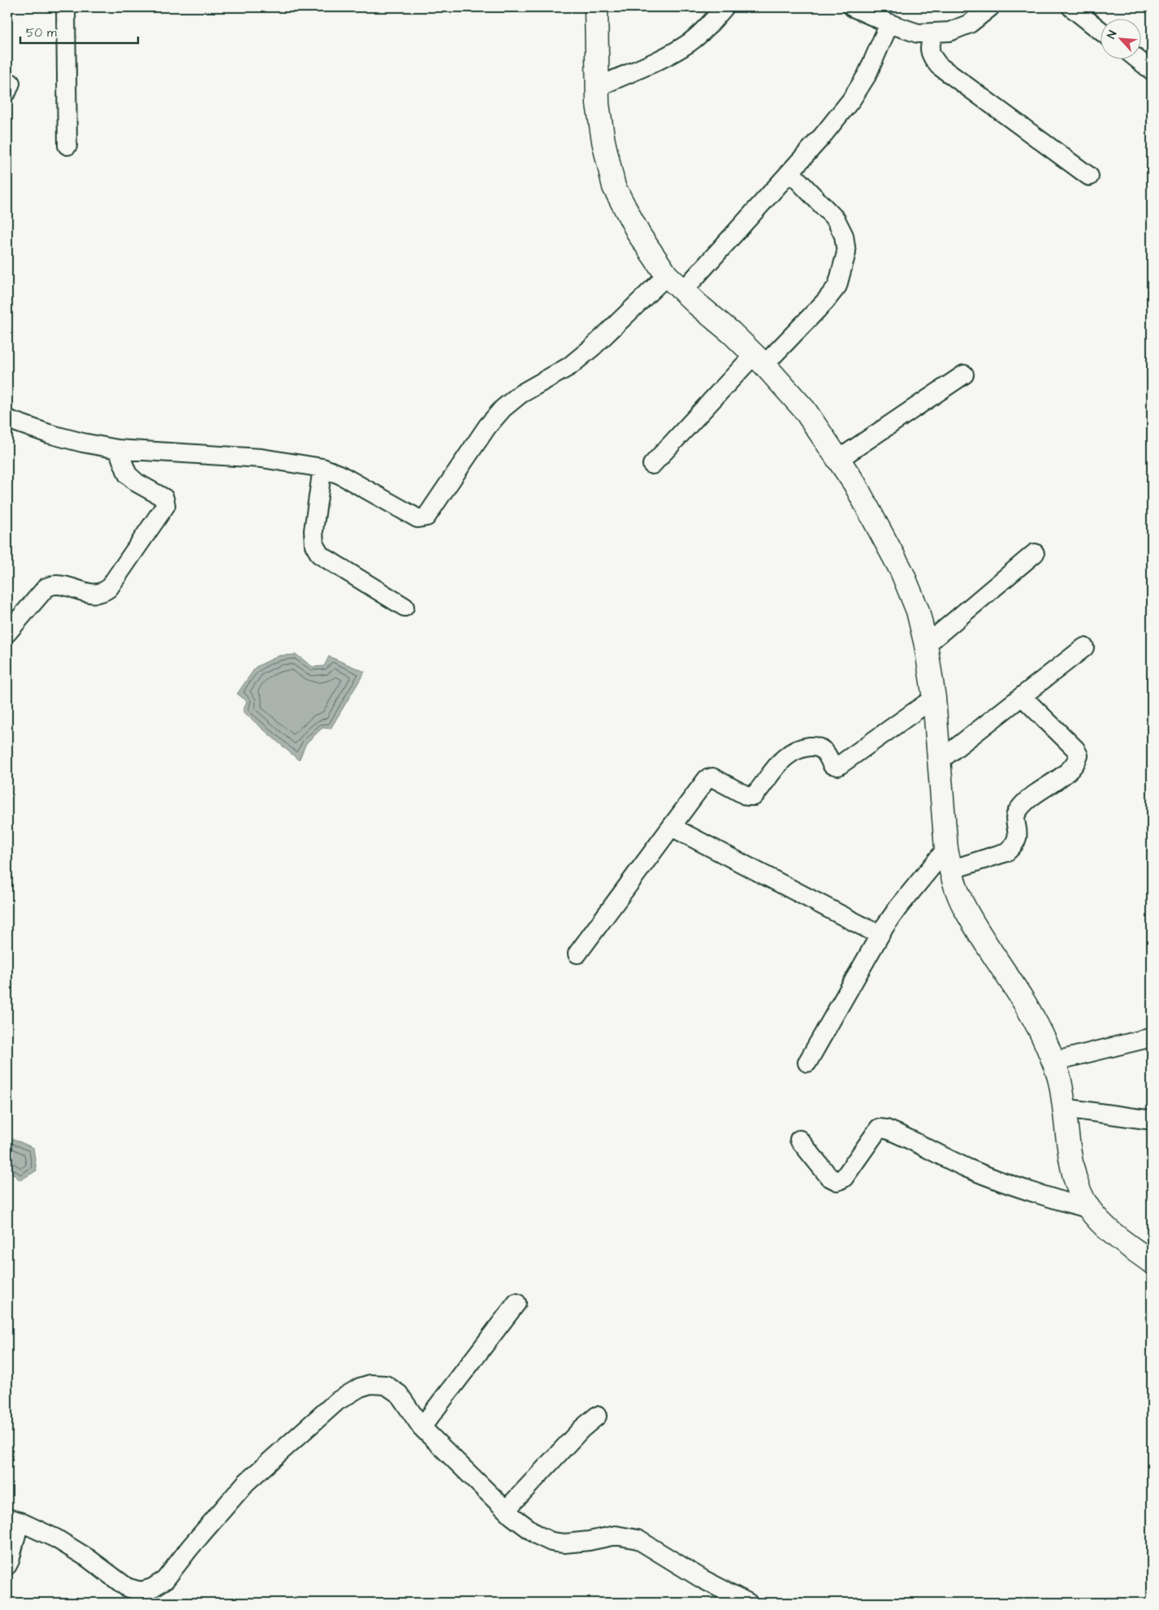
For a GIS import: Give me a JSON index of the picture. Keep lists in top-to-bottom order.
{
  "scale_bar": "50 m",
  "north": "top left"
}
